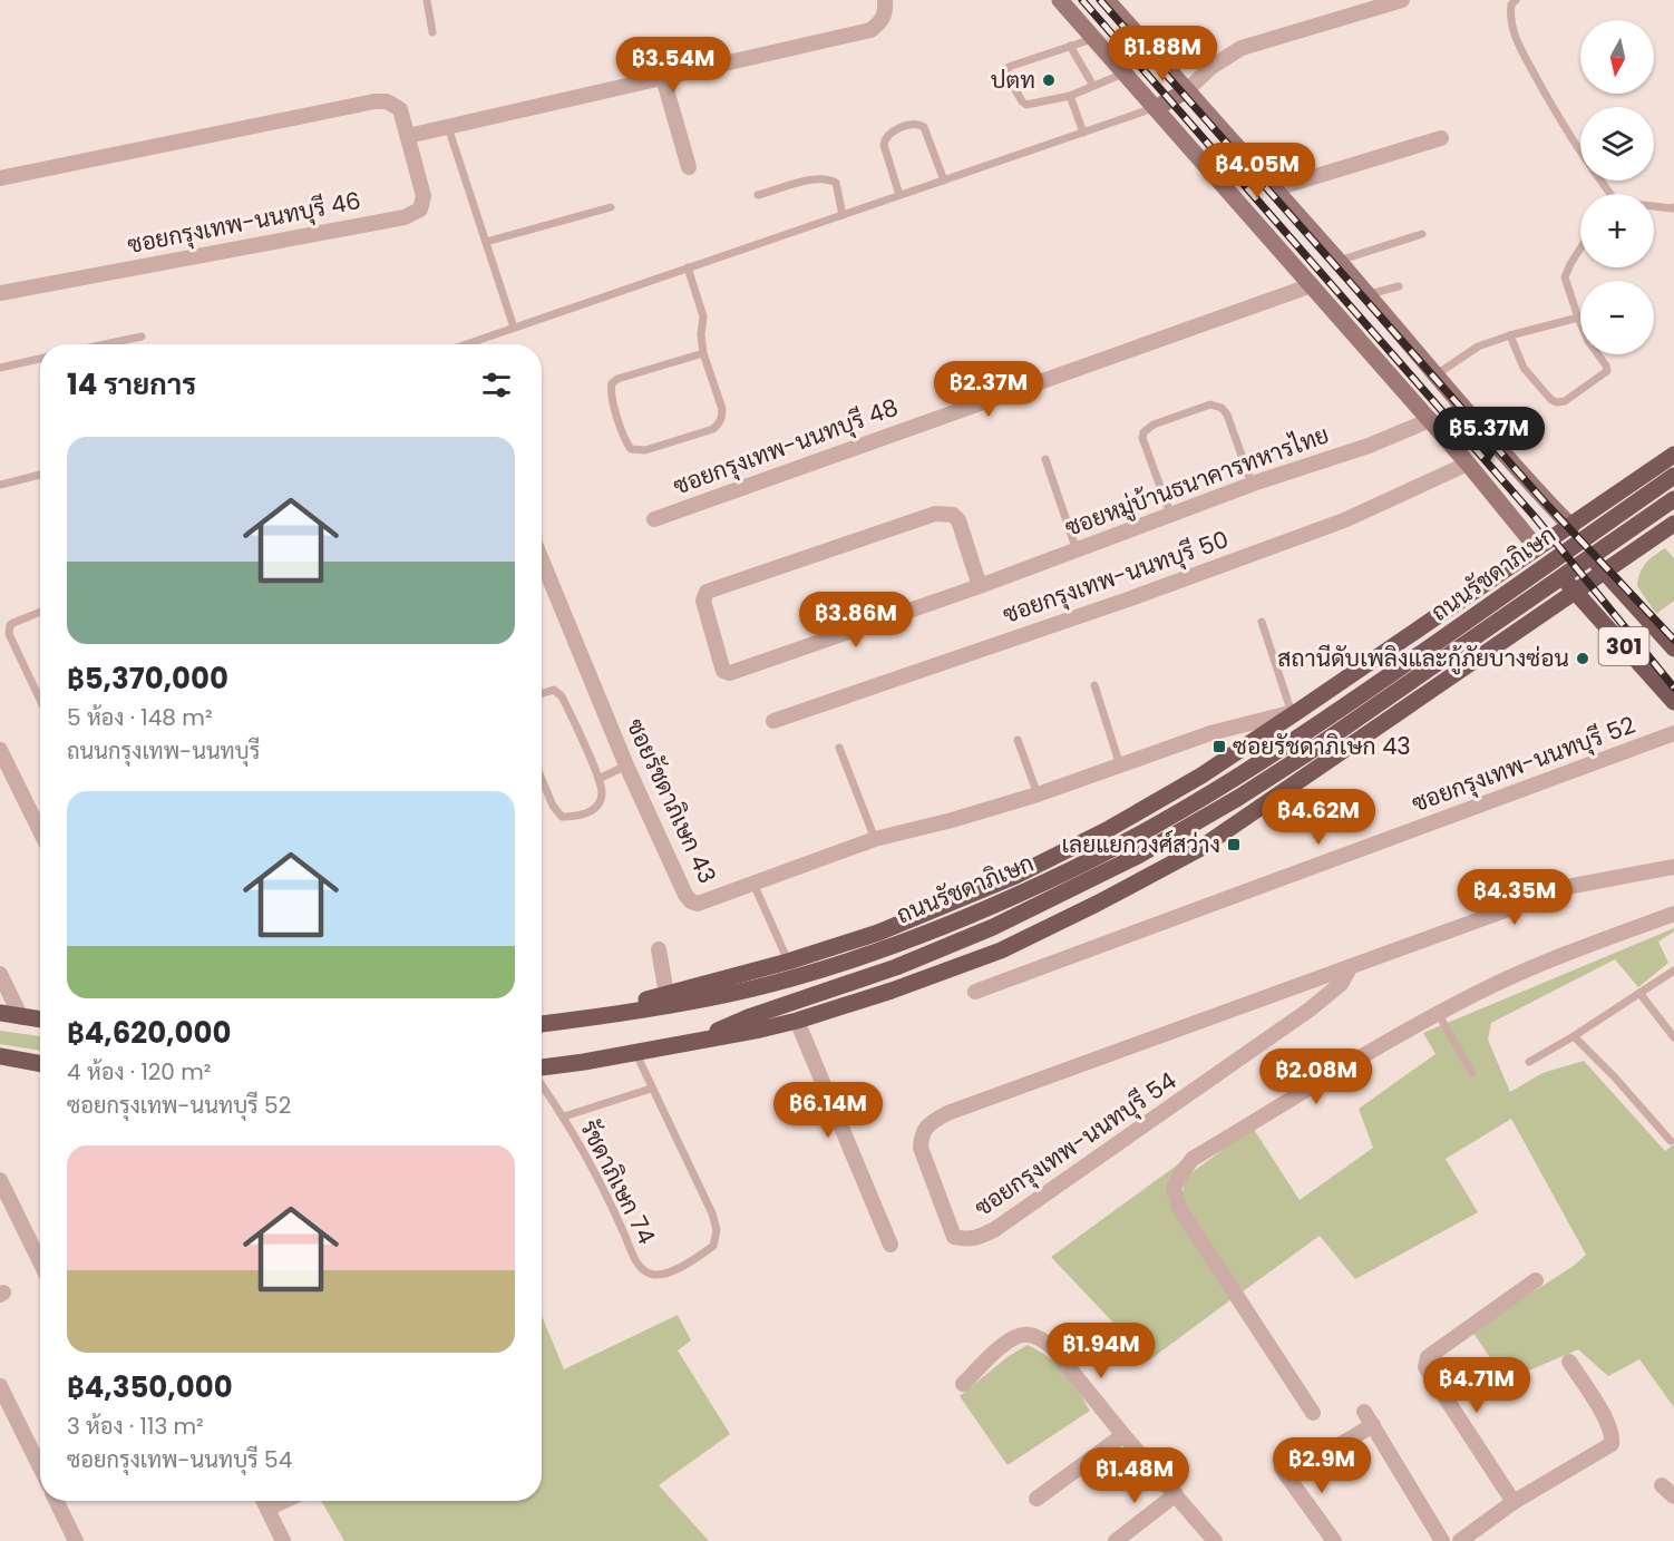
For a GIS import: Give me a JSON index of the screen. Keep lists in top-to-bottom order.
{
  "streets": {
    "main road": ["ถนนรัชดาภิเษก", "301"],
    "street": [
      "ซอยกรุงเทพ-นนทบุรี 46",
      "ซอยกรุงเทพ-นนทบุรี 48",
      "ซอยหมู่บ้านธนาคารทหารไทย",
      "ซอยกรุงเทพ-นนทบุรี 50",
      "ซอยกรุงเทพ-นนทบุรี 52",
      "ซอยรัชดาภิเษก 43",
      "ซอยกรุงเทพ-นนทบุรี 54"
    ],
    "lane": ["รัชดาภิเษก 74"]
  },
  "crossings": [
    ["ซอยกรุงเทพ-นนทบุรี 48", "301"],
    ["ซอยหมู่บ้านธนาคารทหารไทย", "301"],
    ["ถนนรัชดาภิเษก", "301"],
    ["ถนนรัชดาภิเษก", "ซอยรัชดาภิเษก 43"],
    ["ถนนรัชดาภิเษก", "รัชดาภิเษก 74"],
    ["ซอยกรุงเทพ-นนทบุรี 50", "301"]
  ],
  "places": {
    "other": ["ปตท", "สถานีดับเพลิงและกู้ภัยบางซ่อน"],
    "transit": ["ซอยรัชดาภิเษก 43", "เลยแยกวงศ์สว่าง"]
  },
  "north": "bottom",
  "page": {
    "map_buttons": ["+", "−"],
    "price": [
      "฿1.88M",
      "฿3.54M",
      "฿4.05M",
      "฿2.37M",
      "฿5.37M",
      "฿3.86M",
      "฿4.62M",
      "฿4.35M",
      "฿2.08M",
      "฿6.14M",
      "฿1.94M",
      "฿4.71M",
      "฿2.9M",
      "฿1.48M"
    ],
    "heading": "14 รายการ",
    "list": [
      {
        "name": "฿5,370,000",
        "note": "5 ห้อง · 148 m² · ถนนกรุงเทพ-นนทบุรี"
      },
      {
        "name": "฿4,620,000",
        "note": "4 ห้อง · 120 m² · ซอยกรุงเทพ-นนทบุรี 52"
      },
      {
        "name": "฿4,350,000",
        "note": "3 ห้อง · 113 m² · ซอยกรุงเทพ-นนทบุรี 54"
      }
    ]
  }
}
